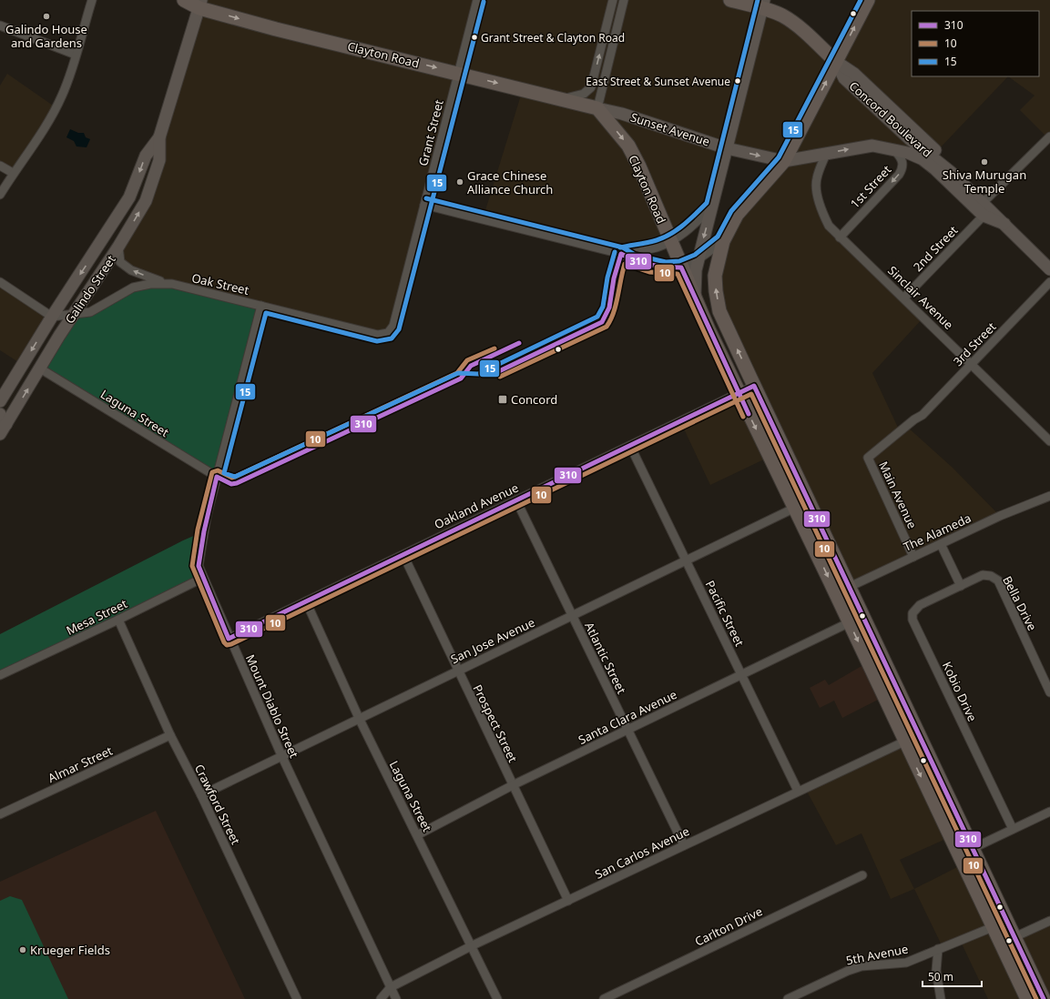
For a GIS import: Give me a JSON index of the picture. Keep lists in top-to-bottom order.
{
  "streets": {
    "main road": [
      "Clayton Road",
      "Concord Boulevard",
      "Sunset Avenue",
      "Galindo Street"
    ],
    "street": [
      "Grant Street",
      "1st Street",
      "2nd Street",
      "Oak Street",
      "Sinclair Avenue",
      "3rd Street",
      "Laguna Street",
      "Main Avenue",
      "Oakland Avenue",
      "The Alameda",
      "Bella Drive",
      "Pacific Street",
      "Mesa Street",
      "San Jose Avenue",
      "Atlantic Street",
      "Kobio Drive",
      "Mount Diablo Street",
      "Santa Clara Avenue",
      "Prospect Street",
      "Almar Street",
      "Crawford Street",
      "San Carlos Avenue",
      "Carlton Drive",
      "5th Avenue"
    ]
  },
  "crossings": [
    ["Clayton Road", "Sunset Avenue"],
    ["Clayton Road", "Grant Street"],
    ["Clayton Road", "Galindo Street"],
    ["Clayton Road", "Oakland Avenue"],
    ["Clayton Road", "The Alameda"],
    ["Clayton Road", "San Jose Avenue"],
    ["Clayton Road", "Santa Clara Avenue"],
    ["Clayton Road", "San Carlos Avenue"],
    ["Clayton Road", "5th Avenue"],
    ["Concord Boulevard", "Sunset Avenue"],
    ["Concord Boulevard", "1st Street"],
    ["Concord Boulevard", "2nd Street"],
    ["Sunset Avenue", "1st Street"],
    ["Sunset Avenue", "Sinclair Avenue"],
    ["Grant Street", "Oak Street"],
    ["1st Street", "Sinclair Avenue"],
    ["2nd Street", "Sinclair Avenue"],
    ["Oak Street", "Galindo Street"],
    ["Oak Street", "Mount Diablo Street"],
    ["Galindo Street", "Laguna Street"],
    ["Sinclair Avenue", "3rd Street"],
    ["3rd Street", "Main Avenue"],
    ["Laguna Street", "Oakland Avenue"],
    ["Laguna Street", "San Jose Avenue"],
    ["Laguna Street", "Mount Diablo Street"],
    ["Laguna Street", "Santa Clara Avenue"],
    ["Laguna Street", "San Carlos Avenue"],
    ["Main Avenue", "The Alameda"],
    ["Oakland Avenue", "Pacific Street"],
    ["Oakland Avenue", "Atlantic Street"],
    ["Oakland Avenue", "Mount Diablo Street"],
    ["Oakland Avenue", "Prospect Street"],
    ["Bella Drive", "Kobio Drive"],
    ["Pacific Street", "San Jose Avenue"],
    ["Pacific Street", "Santa Clara Avenue"],
    ["Pacific Street", "San Carlos Avenue"],
    ["Mesa Street", "Mount Diablo Street"],
    ["Mesa Street", "Crawford Street"],
    ["San Jose Avenue", "Atlantic Street"],
    ["San Jose Avenue", "Mount Diablo Street"],
    ["San Jose Avenue", "Prospect Street"],
    ["San Jose Avenue", "Crawford Street"],
    ["Atlantic Street", "Santa Clara Avenue"],
    ["Atlantic Street", "San Carlos Avenue"],
    ["Mount Diablo Street", "San Carlos Avenue"],
    ["Santa Clara Avenue", "Prospect Street"],
    ["Prospect Street", "San Carlos Avenue"],
    ["Almar Street", "Crawford Street"]
  ],
  "one_way": ["Sunset Avenue", "1st Street"],
  "places": {
    "other": [
      "Galindo House and Gardens",
      "Grant Street & Clayton Road",
      "East Street & Sunset Avenue",
      "Shiva Murugan Temple",
      "Grace Chinese Alliance Church",
      "Krueger Fields"
    ],
    "transit": ["Concord"]
  },
  "lines": ["transit line 15", "transit line 310", "transit line 10"],
  "legend": ["310", "10", "15"],
  "scale_bar": "50 m"
}
